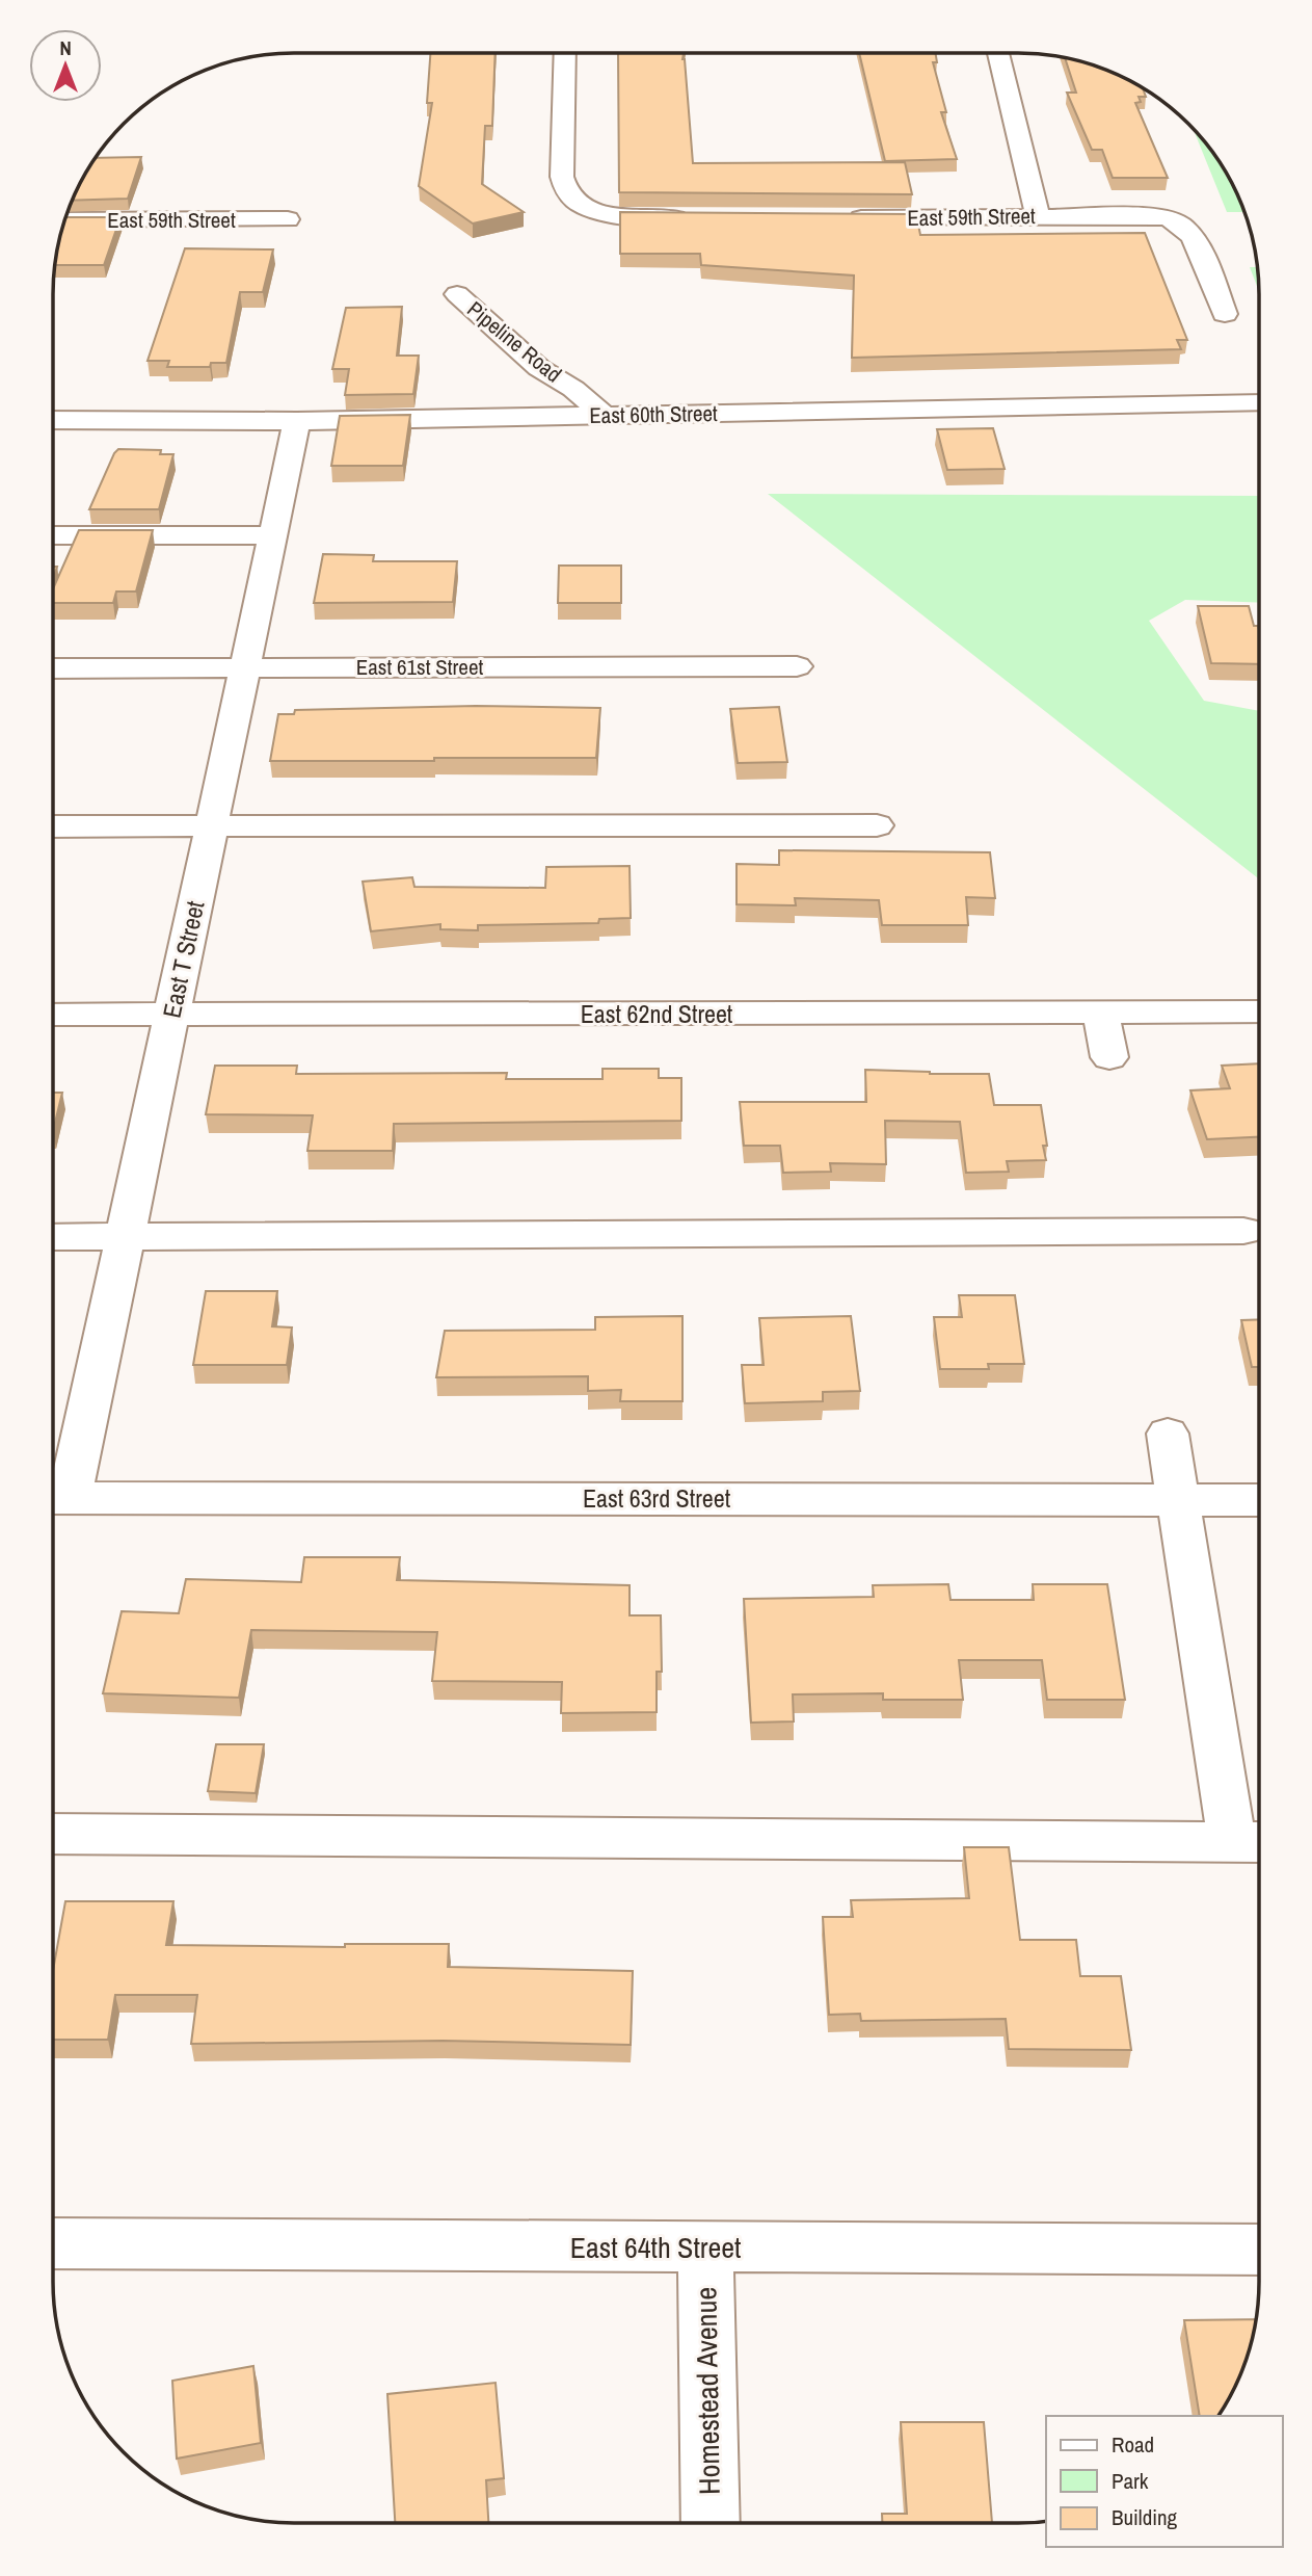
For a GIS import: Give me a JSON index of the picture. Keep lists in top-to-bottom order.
{
  "streets": {
    "street": [
      "East 59th Street",
      "Pipeline Road",
      "East 60th Street",
      "East 61st Street",
      "East T Street",
      "East 62nd Street",
      "East 63rd Street",
      "East 64th Street",
      "Homestead Avenue"
    ]
  },
  "crossings": [
    ["Pipeline Road", "East 60th Street"],
    ["East 60th Street", "East T Street"],
    ["East 61st Street", "East T Street"],
    ["East T Street", "East 62nd Street"],
    ["East T Street", "East 63rd Street"],
    ["East 64th Street", "Homestead Avenue"]
  ],
  "legend": ["Road", "Park", "Building"],
  "north": "top"
}
